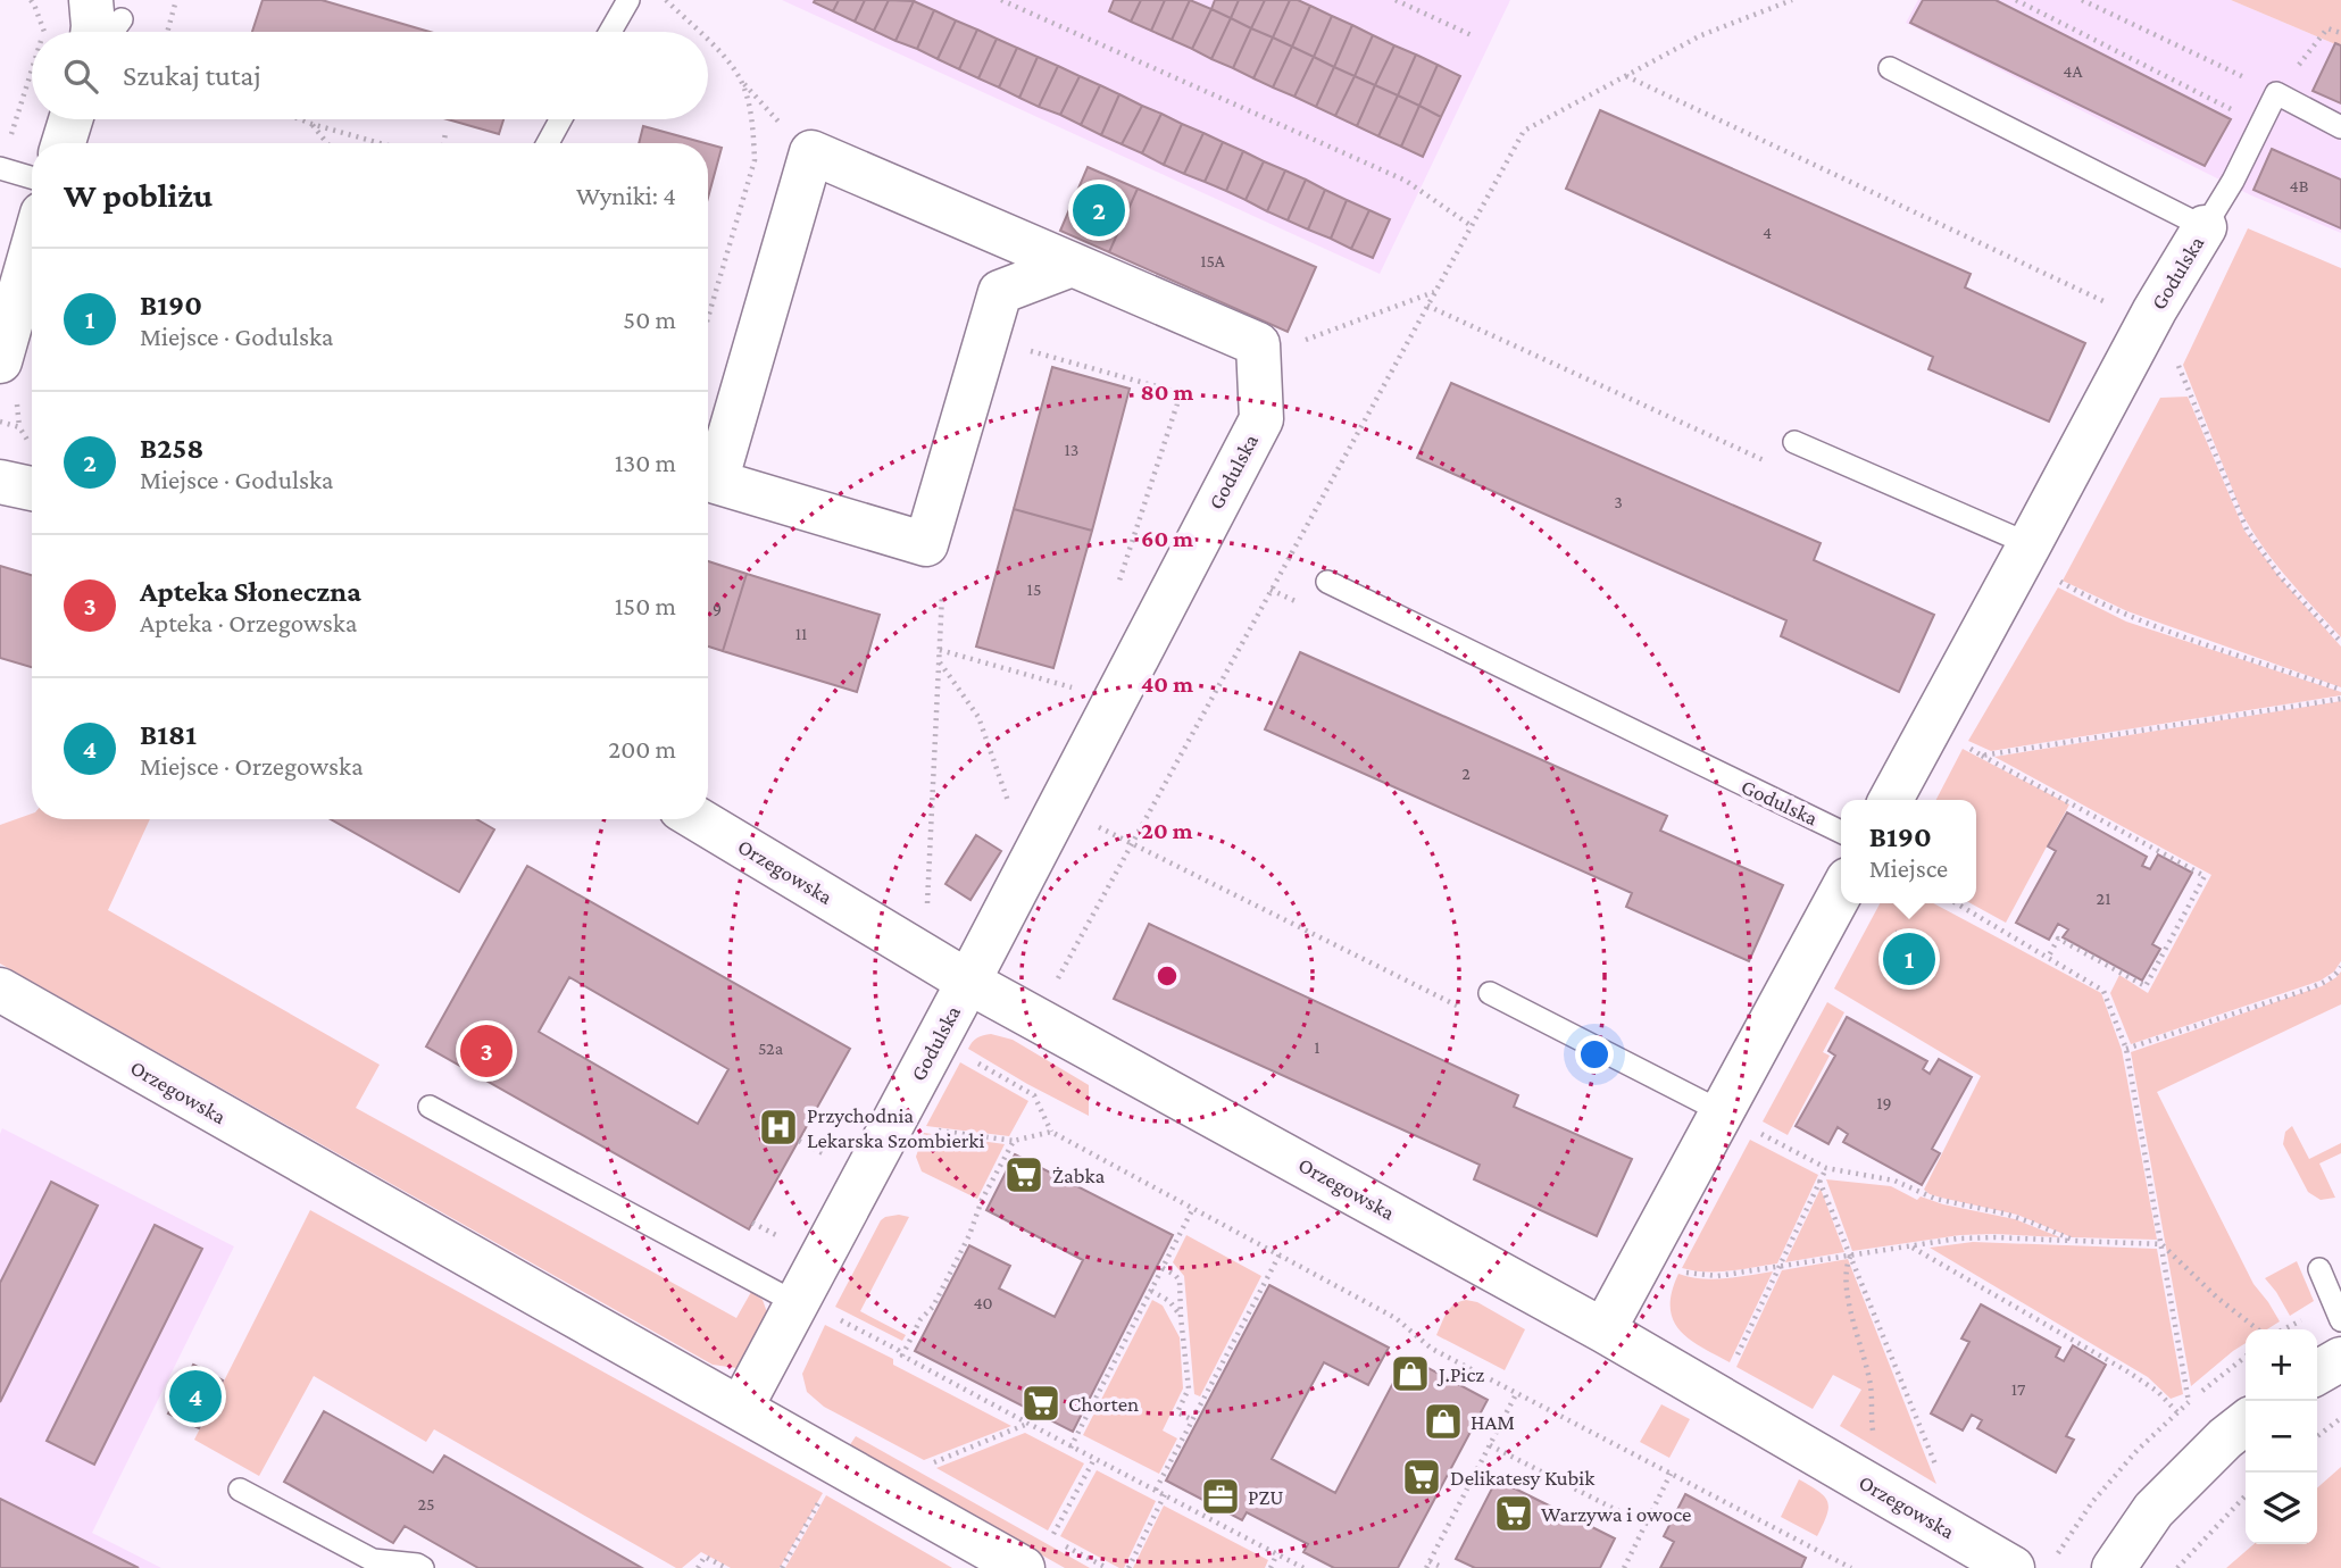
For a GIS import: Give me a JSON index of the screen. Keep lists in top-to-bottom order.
{
  "streets": {
    "street": ["Godulska", "Orzegowska"]
  },
  "crossings": [
    ["Godulska", "Orzegowska"]
  ],
  "places": {
    "hospital": ["Przychodnia Lekarska Szombierki"],
    "supermarket": [
      "Żabka",
      "Chorten",
      "Delikatesy Kubik",
      "Warzywa i owoce"
    ],
    "shop": ["J.Picz", "HAM"],
    "office": ["PZU"]
  },
  "house_numbers": [
    "4A",
    "4B",
    "4",
    "15A",
    "13",
    "3",
    "15",
    "9",
    "11",
    "2",
    "21",
    "1",
    "52a",
    "19",
    "40",
    "17",
    "25"
  ],
  "page": {
    "search": "Szukaj tutaj",
    "heading": ["W pobliżu", "Wyniki: 4"],
    "pins": [
      "2",
      "1",
      "3",
      "4"
    ],
    "list": [
      {
        "mark": "1",
        "name": "B190",
        "note": "Miejsce · Godulska",
        "value": "50 m"
      },
      {
        "mark": "2",
        "name": "B258",
        "note": "Miejsce · Godulska",
        "value": "130 m"
      },
      {
        "mark": "3",
        "name": "Apteka Słoneczna",
        "note": "Apteka · Orzegowska",
        "value": "150 m"
      },
      {
        "mark": "4",
        "name": "B181",
        "note": "Miejsce · Orzegowska",
        "value": "200 m"
      }
    ],
    "popup": ["B190", "Miejsce"],
    "map_buttons": ["+", "−"]
  },
  "rings": [
    "80 m",
    "60 m",
    "40 m",
    "20 m"
  ]
}
